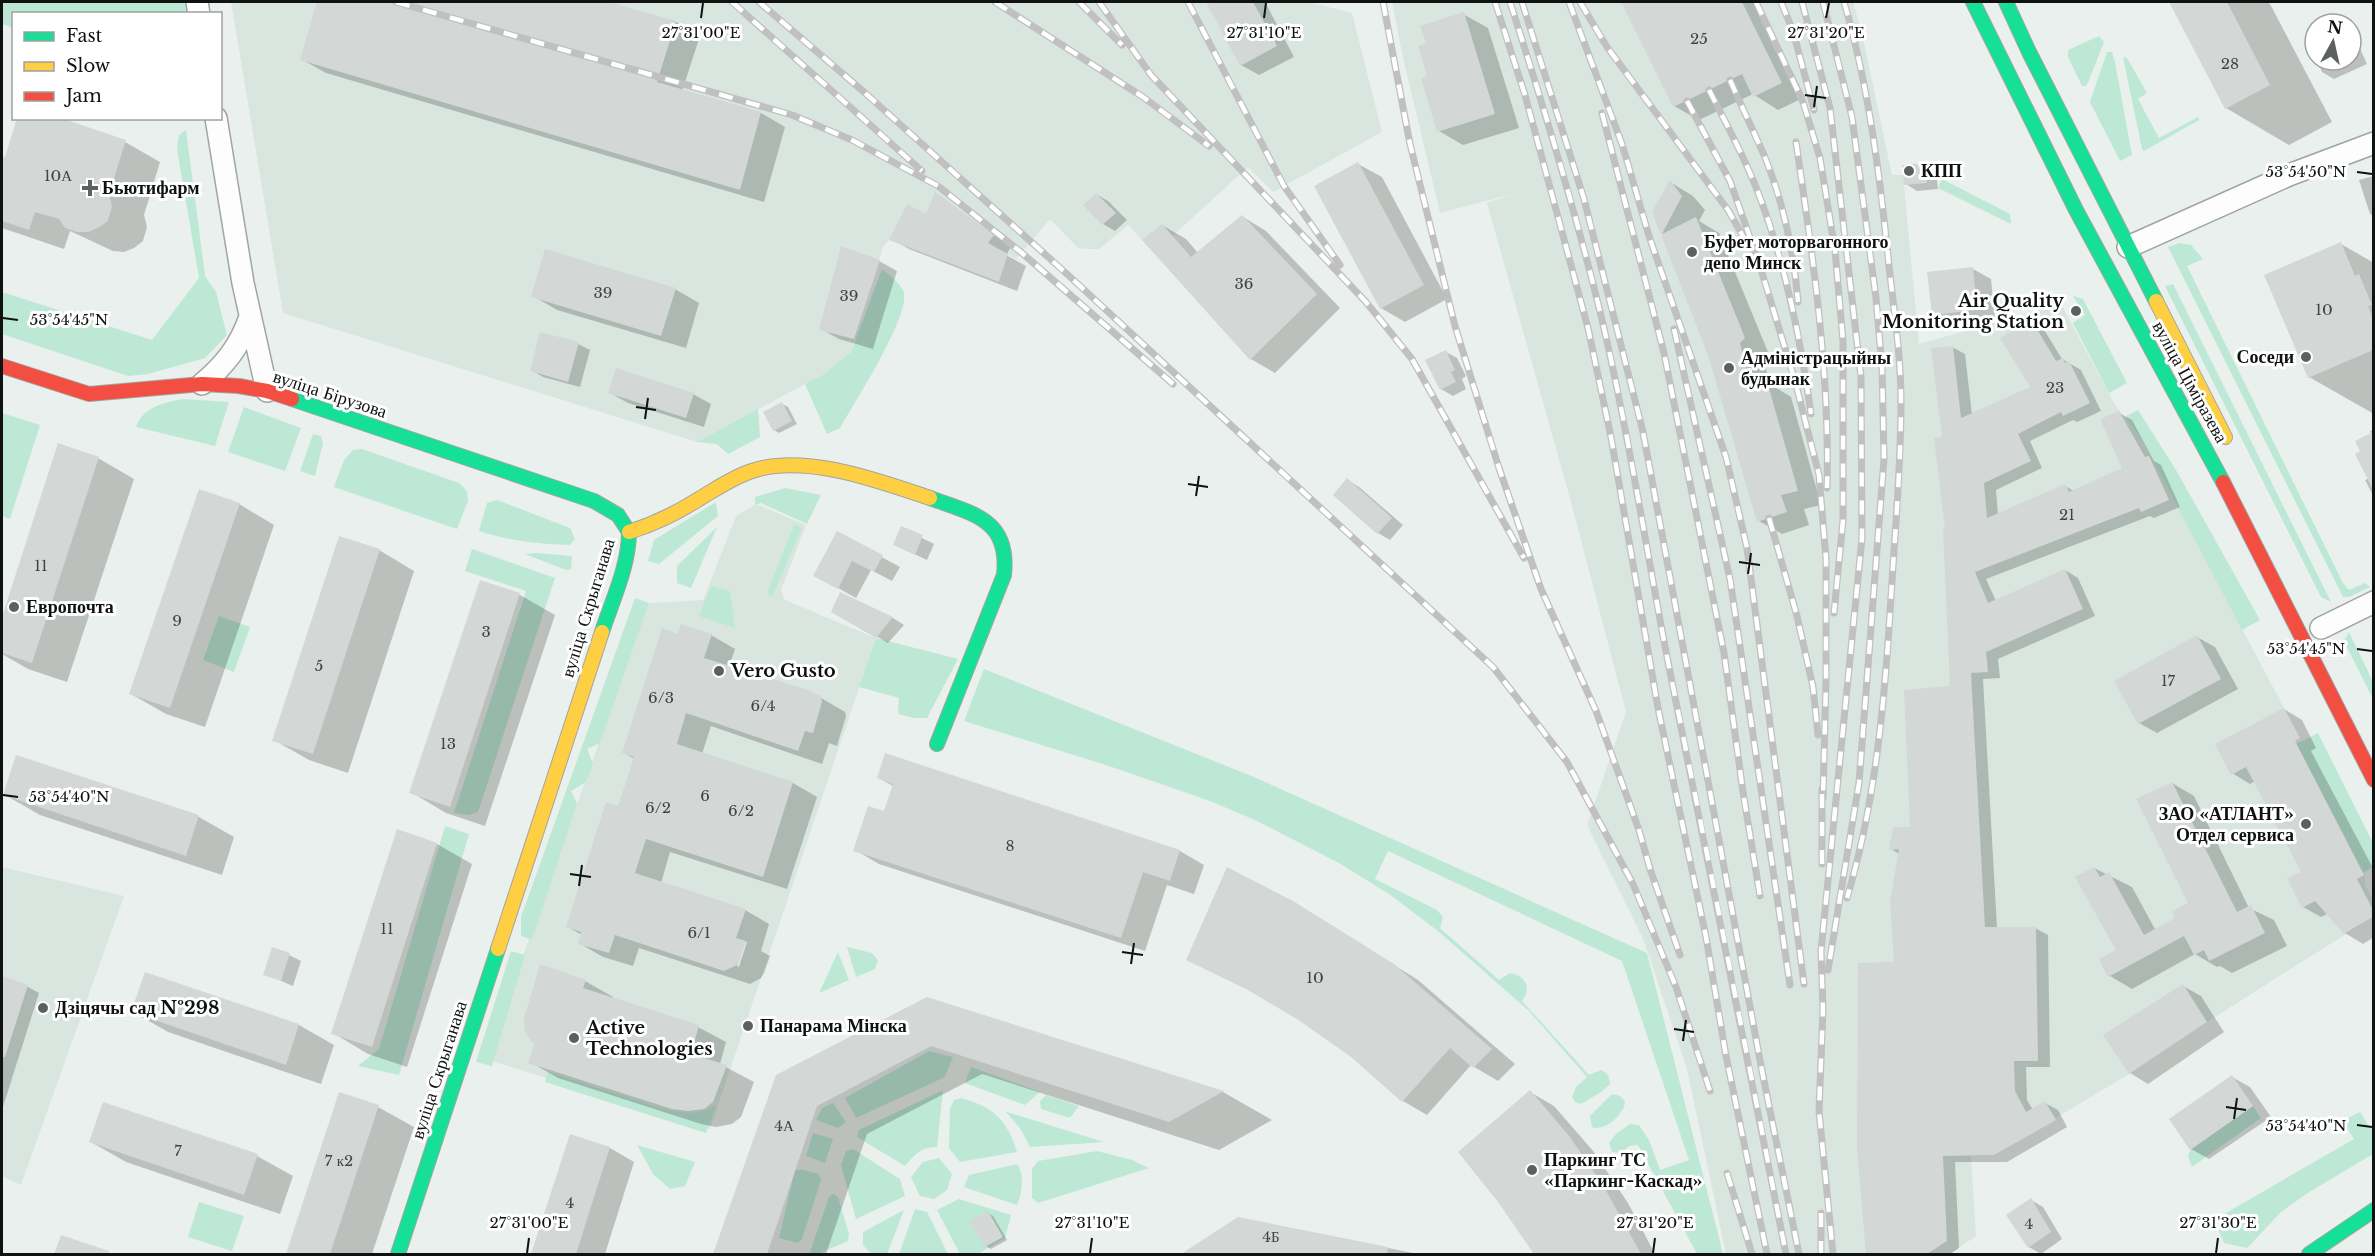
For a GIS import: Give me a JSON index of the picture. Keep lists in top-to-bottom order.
{
  "streets": {
    "street": ["вуліца Ціміразева", "вуліца Бірузова", "вуліца Скрыганава"]
  },
  "crossings": [
    ["вуліца Бірузова", "вуліца Скрыганава"]
  ],
  "places": {
    "other": [
      "КПП",
      "Буфет моторвагонного депо Минск",
      "Air Quality Monitoring Station",
      "Соседи",
      "Адміністрацыйны будынак",
      "Европочта",
      "Vero Gusto",
      "ЗАО «АТЛАНТ» Отдел сервиса",
      "Дзіцячы сад №298",
      "Панарама Мінска",
      "Active Technologies",
      "Паркинг ТС «Паркинг-Каскад»"
    ],
    "health": ["Бьютифарм"]
  },
  "house_numbers": [
    "25",
    "28",
    "10А",
    "36",
    "39",
    "39",
    "10",
    "23",
    "21",
    "11",
    "9",
    "3",
    "5",
    "17",
    "6/3",
    "6/4",
    "13",
    "6",
    "6/2",
    "6/2",
    "8",
    "11",
    "6/1",
    "10",
    "4А",
    "7",
    "7 к2",
    "4",
    "4",
    "4Б"
  ],
  "legend": ["Fast", "Slow", "Jam"],
  "north": "top",
  "coordinates": [
    "27°31'00\"E",
    "27°31'10\"E",
    "27°31'20\"E",
    "53°54'50\"N",
    "53°54'45\"N",
    "53°54'40\"N",
    "27°31'30\"E"
  ]
}
